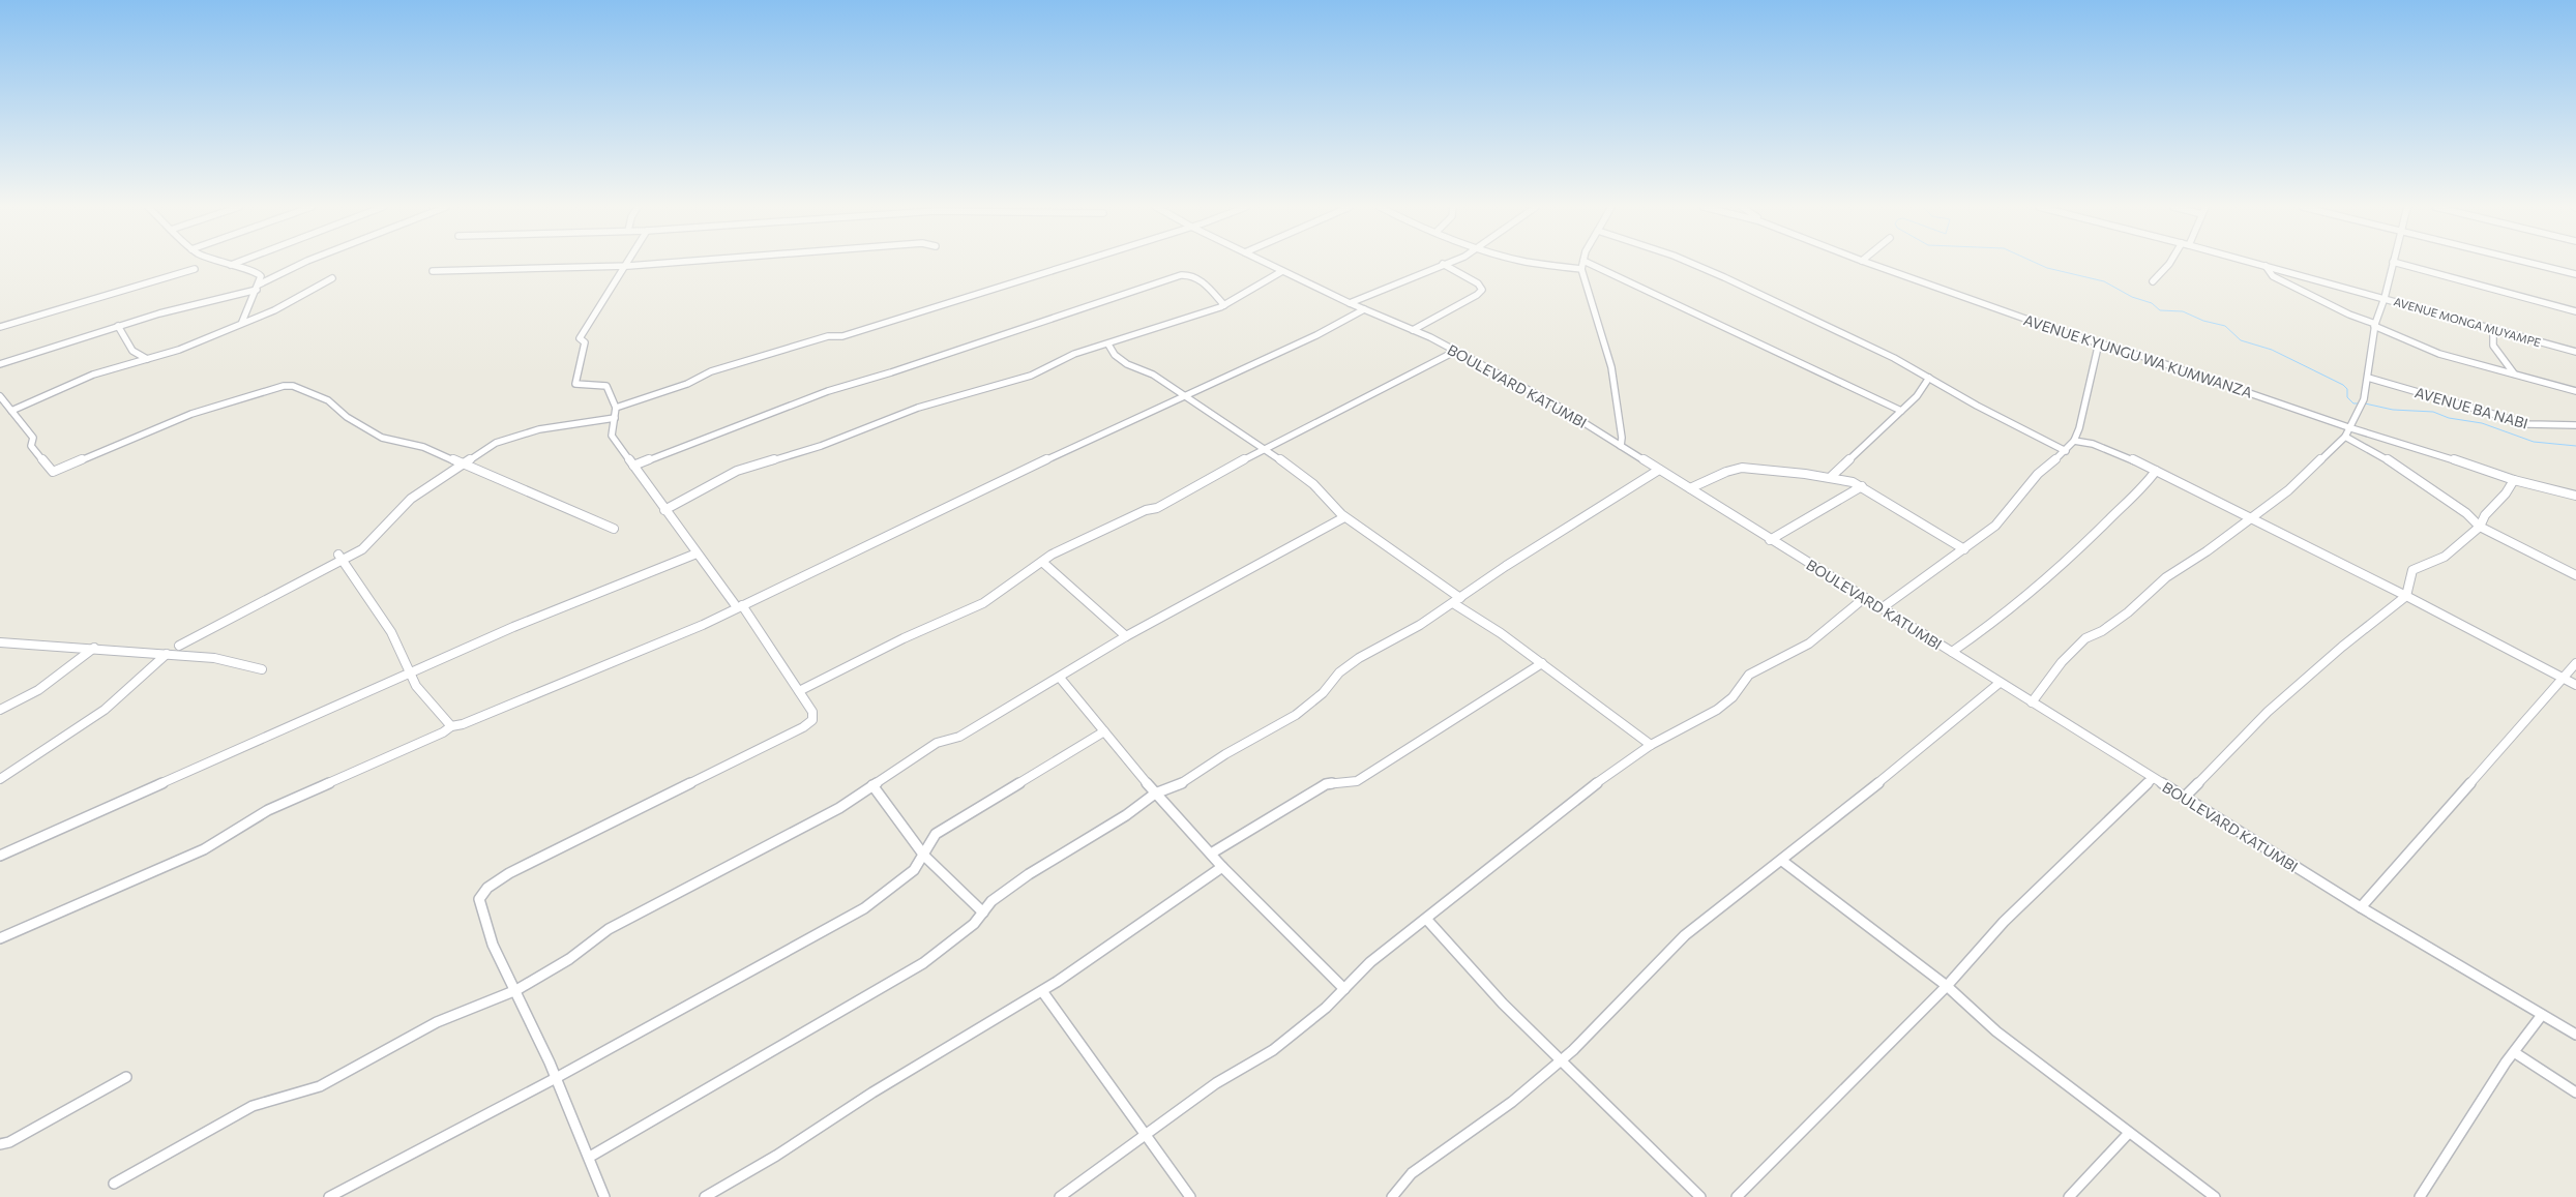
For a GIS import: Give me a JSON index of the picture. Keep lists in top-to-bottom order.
{
  "streets": {
    "street": [
      "AVENUE MONGA MUYAMPE",
      "AVENUE KYUNGU WA KUMWANZA",
      "BOULEVARD KATUMBI",
      "AVENUE BA NABI"
    ]
  }
}
